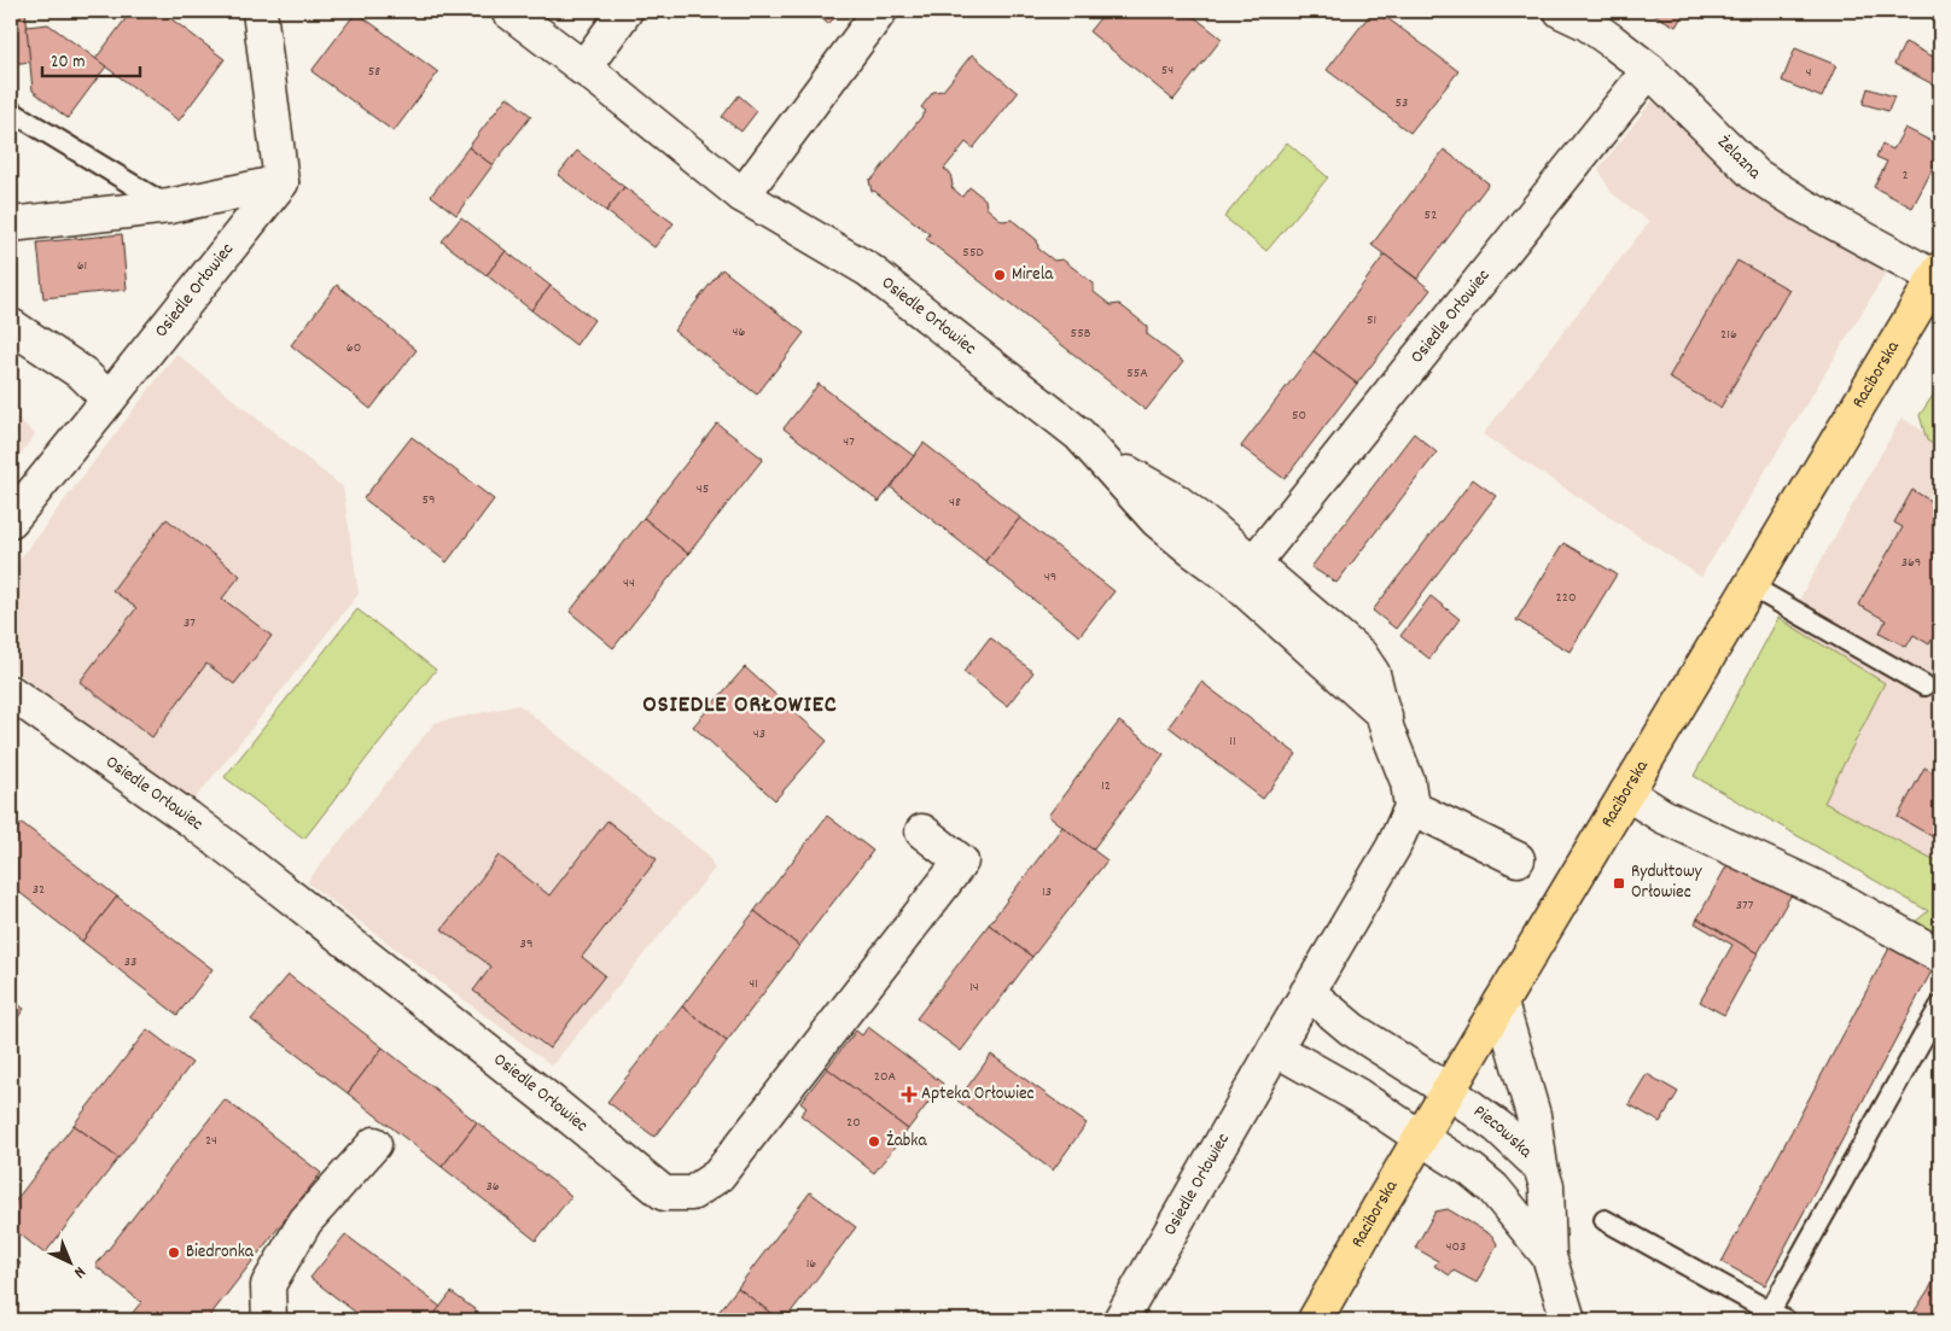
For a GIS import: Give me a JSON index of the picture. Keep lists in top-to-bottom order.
{
  "streets": {
    "main road": ["Raciborska"],
    "street": ["Żelazna", "Osiedle Orłowiec", "Piecowska"]
  },
  "crossings": [
    ["Żelazna", "Osiedle Orłowiec"],
    ["Żelazna", "Raciborska"],
    ["Raciborska", "Piecowska"]
  ],
  "districts": ["OSIEDLE ORŁOWIEC"],
  "places": {
    "other": ["Mirela", "Żabka", "Biedronka"],
    "transit": ["Rydułtowy Orłowiec"],
    "health": ["Apteka Orłowiec"]
  },
  "house_numbers": [
    "54",
    "58",
    "4",
    "53",
    "2",
    "52",
    "55D",
    "61",
    "51",
    "46",
    "55B",
    "216",
    "60",
    "55A",
    "50",
    "47",
    "45",
    "59",
    "48",
    "369",
    "49",
    "44",
    "220",
    "37",
    "43",
    "11",
    "12",
    "32",
    "13",
    "377",
    "39",
    "33",
    "41",
    "14",
    "20A",
    "20",
    "24",
    "36",
    "403",
    "16"
  ],
  "scale_bar": "20 m",
  "north": "bottom right"
}
